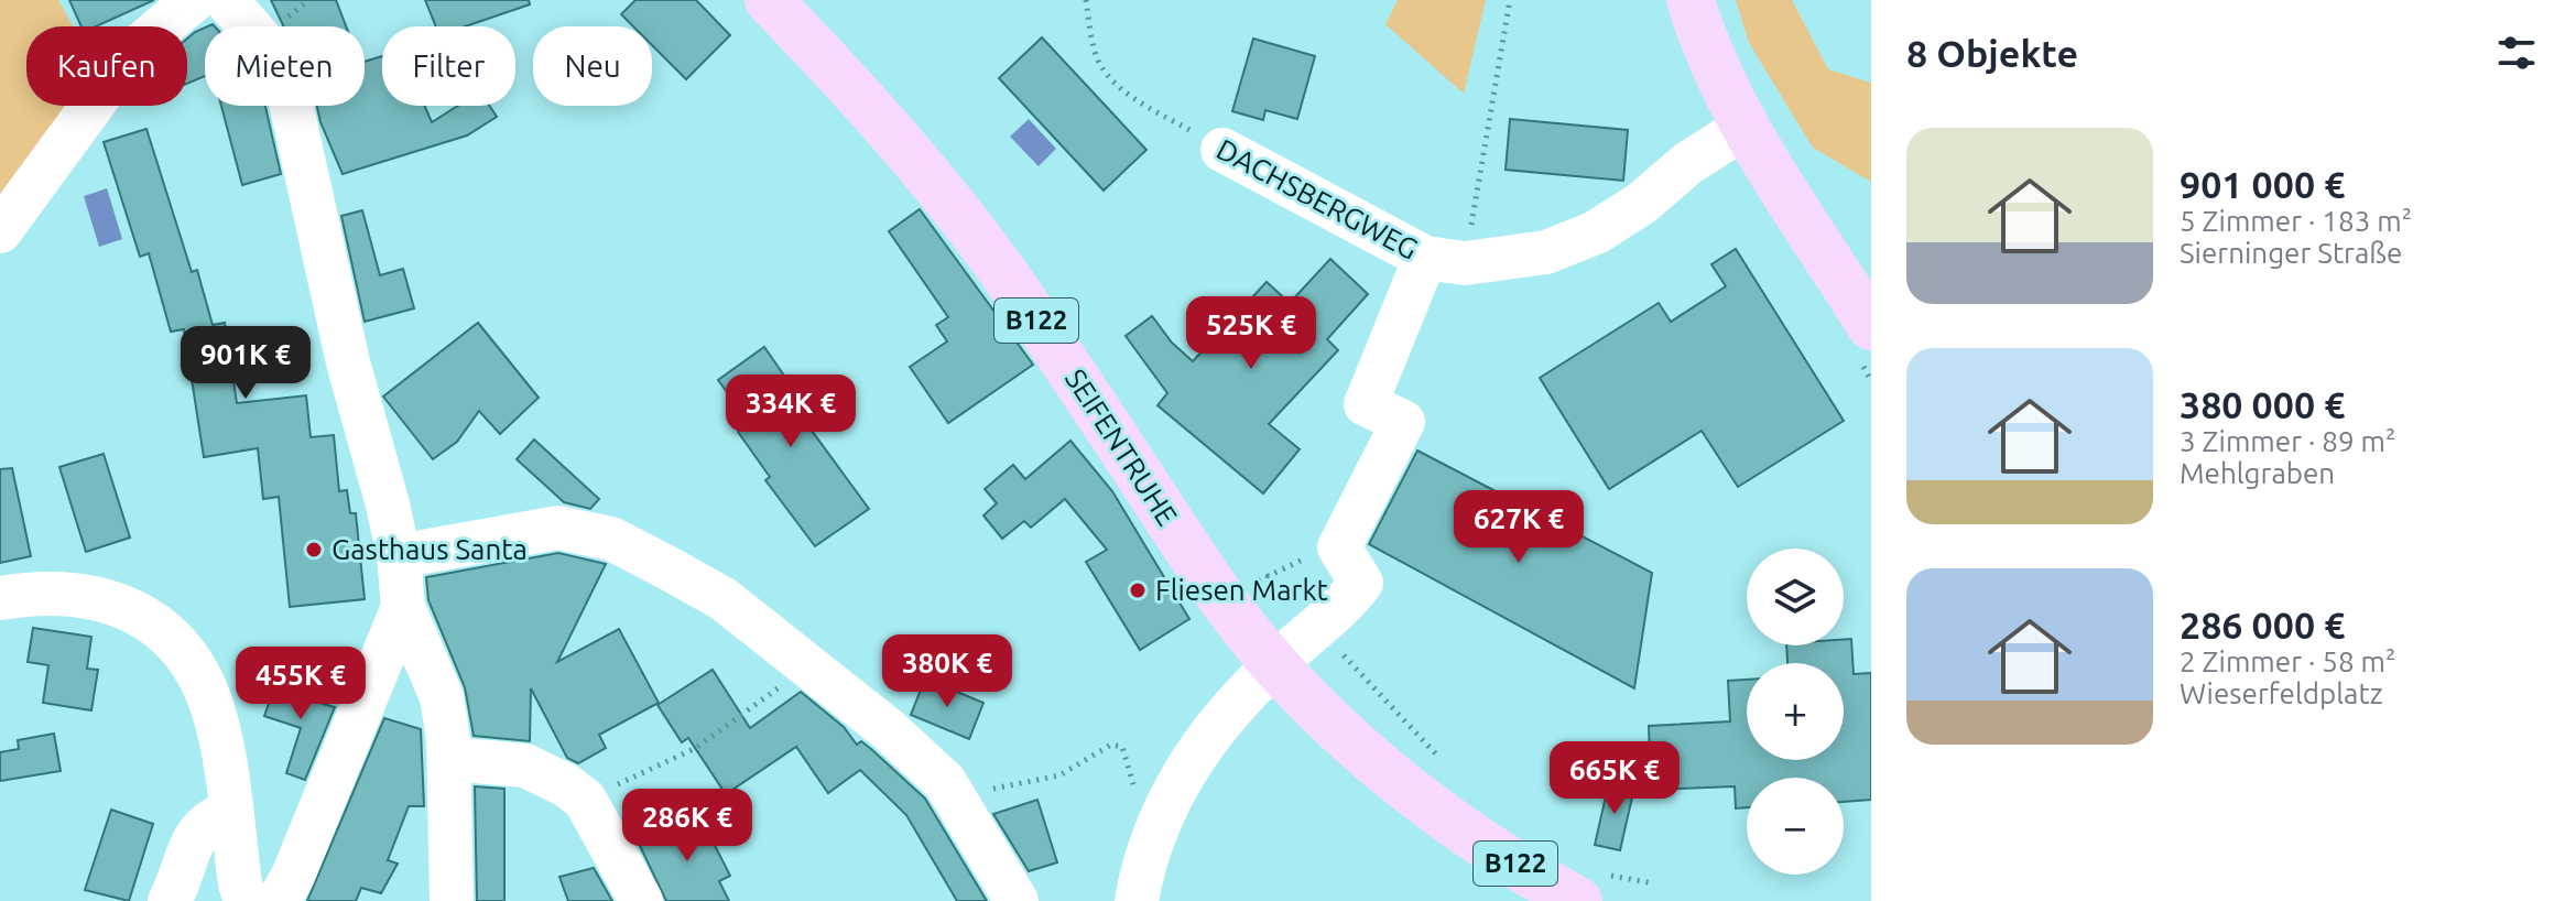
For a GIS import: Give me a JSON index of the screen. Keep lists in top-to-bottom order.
{
  "streets": {
    "main road": ["B122", "SEIFENTRUHE"],
    "street": ["DACHSBERGWEG"]
  },
  "crossings": [
    ["B122", "SEIFENTRUHE"]
  ],
  "places": ["Gasthaus Santa", "Fliesen Markt"],
  "page": {
    "heading": "8 Objekte",
    "chip": [
      "Kaufen",
      "Mieten",
      "Filter",
      "Neu"
    ],
    "list": [
      {
        "name": "901 000 €",
        "note": "5 Zimmer · 183 m² · Sierninger Straße"
      },
      {
        "name": "380 000 €",
        "note": "3 Zimmer · 89 m² · Mehlgraben"
      },
      {
        "name": "286 000 €",
        "note": "2 Zimmer · 58 m² · Wieserfeldplatz"
      }
    ],
    "price": [
      "525K €",
      "901K €",
      "334K €",
      "627K €",
      "380K €",
      "455K €",
      "665K €",
      "286K €"
    ],
    "map_buttons": ["+", "−"]
  }
}
